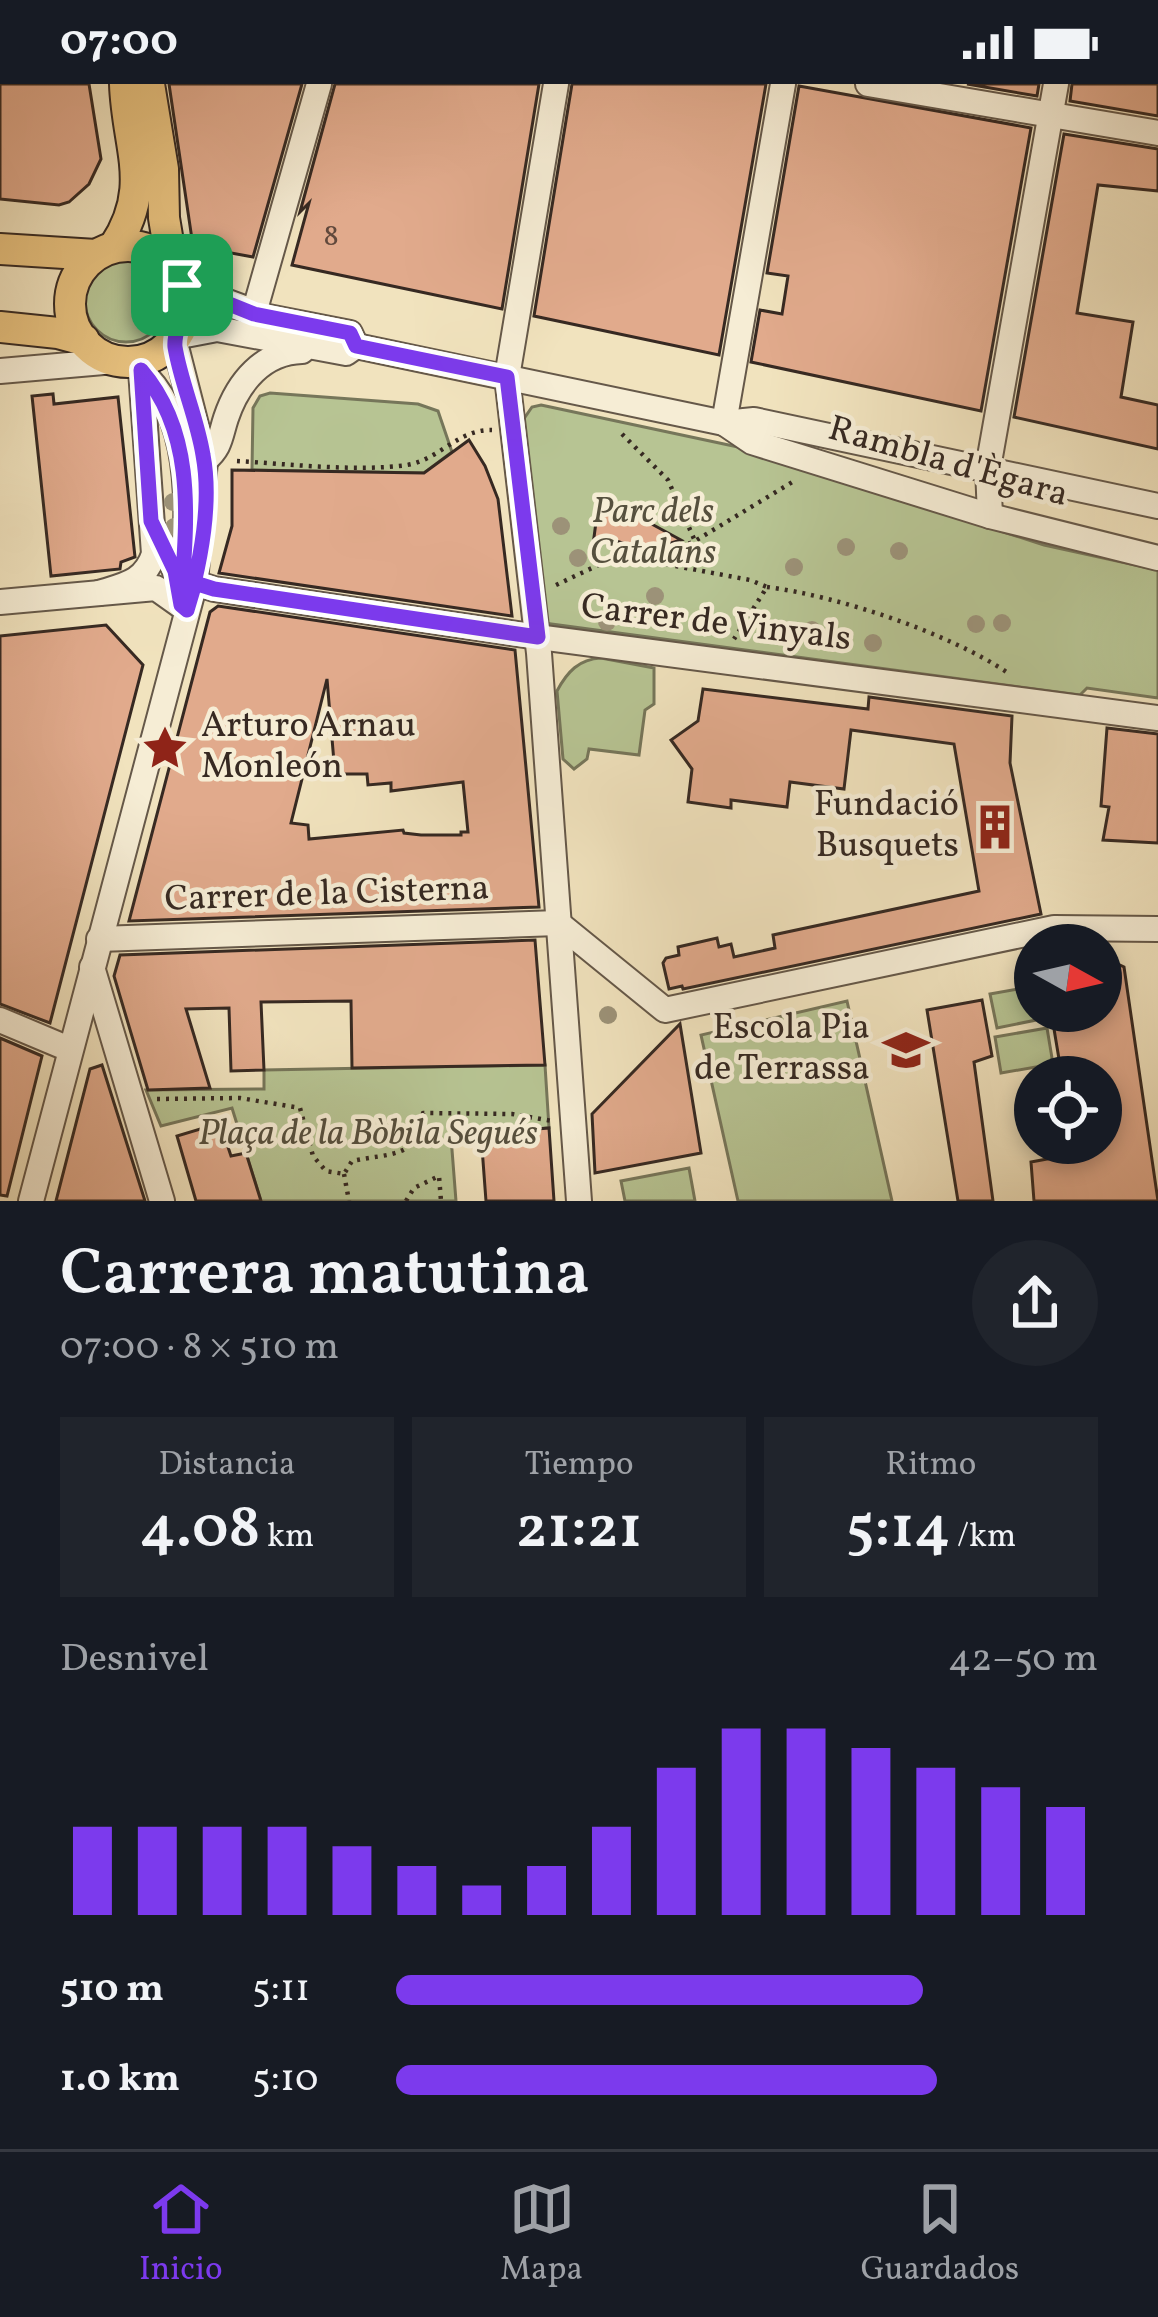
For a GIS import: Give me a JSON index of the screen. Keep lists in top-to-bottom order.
{
  "streets": {
    "street": ["Rambla d'Ègara", "Carrer de Vinyals", "Carrer de la Cisterna"]
  },
  "parks": ["Parc dels Catalans", "Plaça de la Bòbila Segués"],
  "places": {
    "place": ["Arturo Arnau Monleón"],
    "building": ["Fundació Busquets"],
    "school or university": ["Escola Pia de Terrassa"]
  },
  "house_numbers": ["8"],
  "north": "right",
  "page": {
    "status": "07:00",
    "heading": ["Carrera matutina", "07:00 · 8 × 510 m"],
    "stats": [
      ["Distancia", "4.08 km"],
      ["Tiempo", "21:21"],
      ["Ritmo", "5:14 /km"]
    ],
    "chart": ["Desnivel", "42–50 m"],
    "list": [
      {
        "name": "510 m",
        "note": "5:11"
      },
      {
        "name": "1.0 km",
        "note": "5:10"
      }
    ],
    "tabs": ["Inicio", "Mapa", "Guardados"]
  }
}
